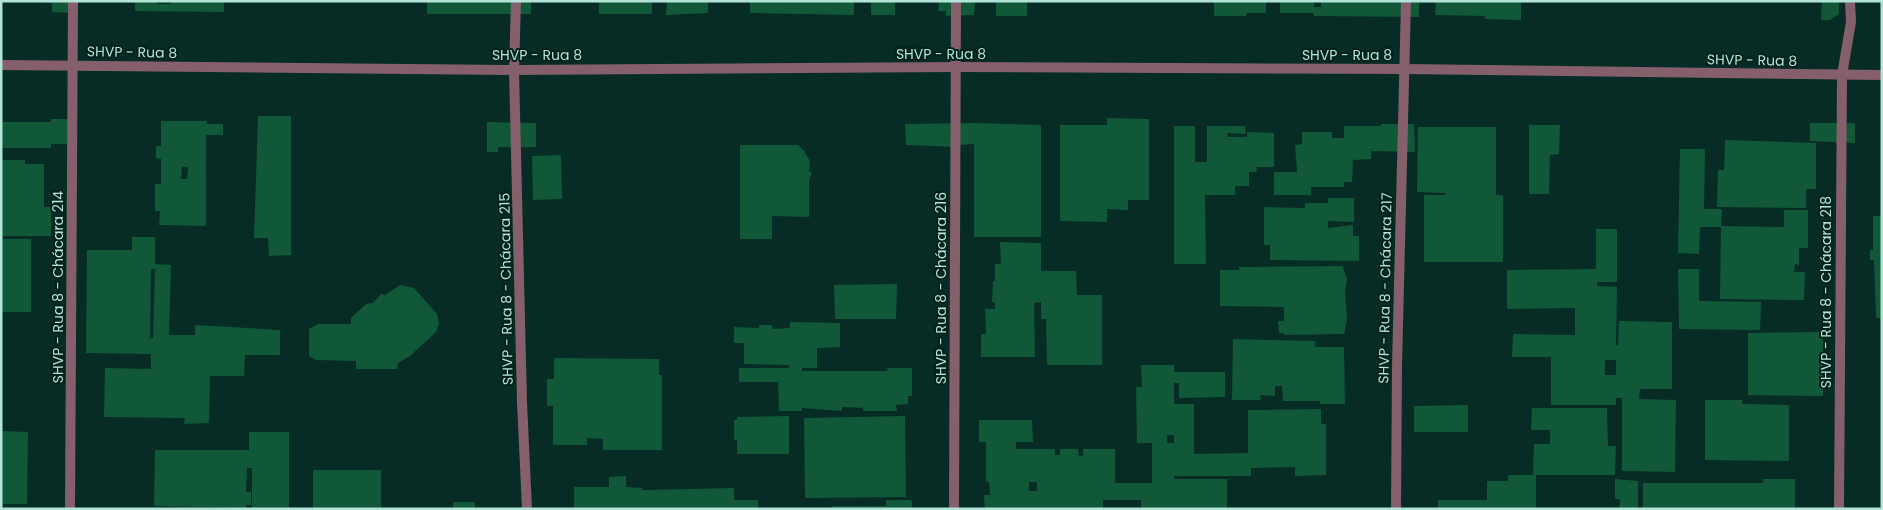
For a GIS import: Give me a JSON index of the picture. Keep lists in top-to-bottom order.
{
  "streets": {
    "street": [
      "SHVP - Rua 8",
      "SHVP - Rua 8 - Chácara 214",
      "SHVP - Rua 8 - Chácara 216",
      "SHVP - Rua 8 - Chácara 217",
      "SHVP - Rua 8 - Chácara 215",
      "SHVP - Rua 8 - Chácara 218"
    ]
  },
  "crossings": [
    ["SHVP - Rua 8", "SHVP - Rua 8 - Chácara 214"],
    ["SHVP - Rua 8", "SHVP - Rua 8 - Chácara 216"],
    ["SHVP - Rua 8", "SHVP - Rua 8 - Chácara 217"],
    ["SHVP - Rua 8", "SHVP - Rua 8 - Chácara 215"],
    ["SHVP - Rua 8", "SHVP - Rua 8 - Chácara 218"]
  ]
}
